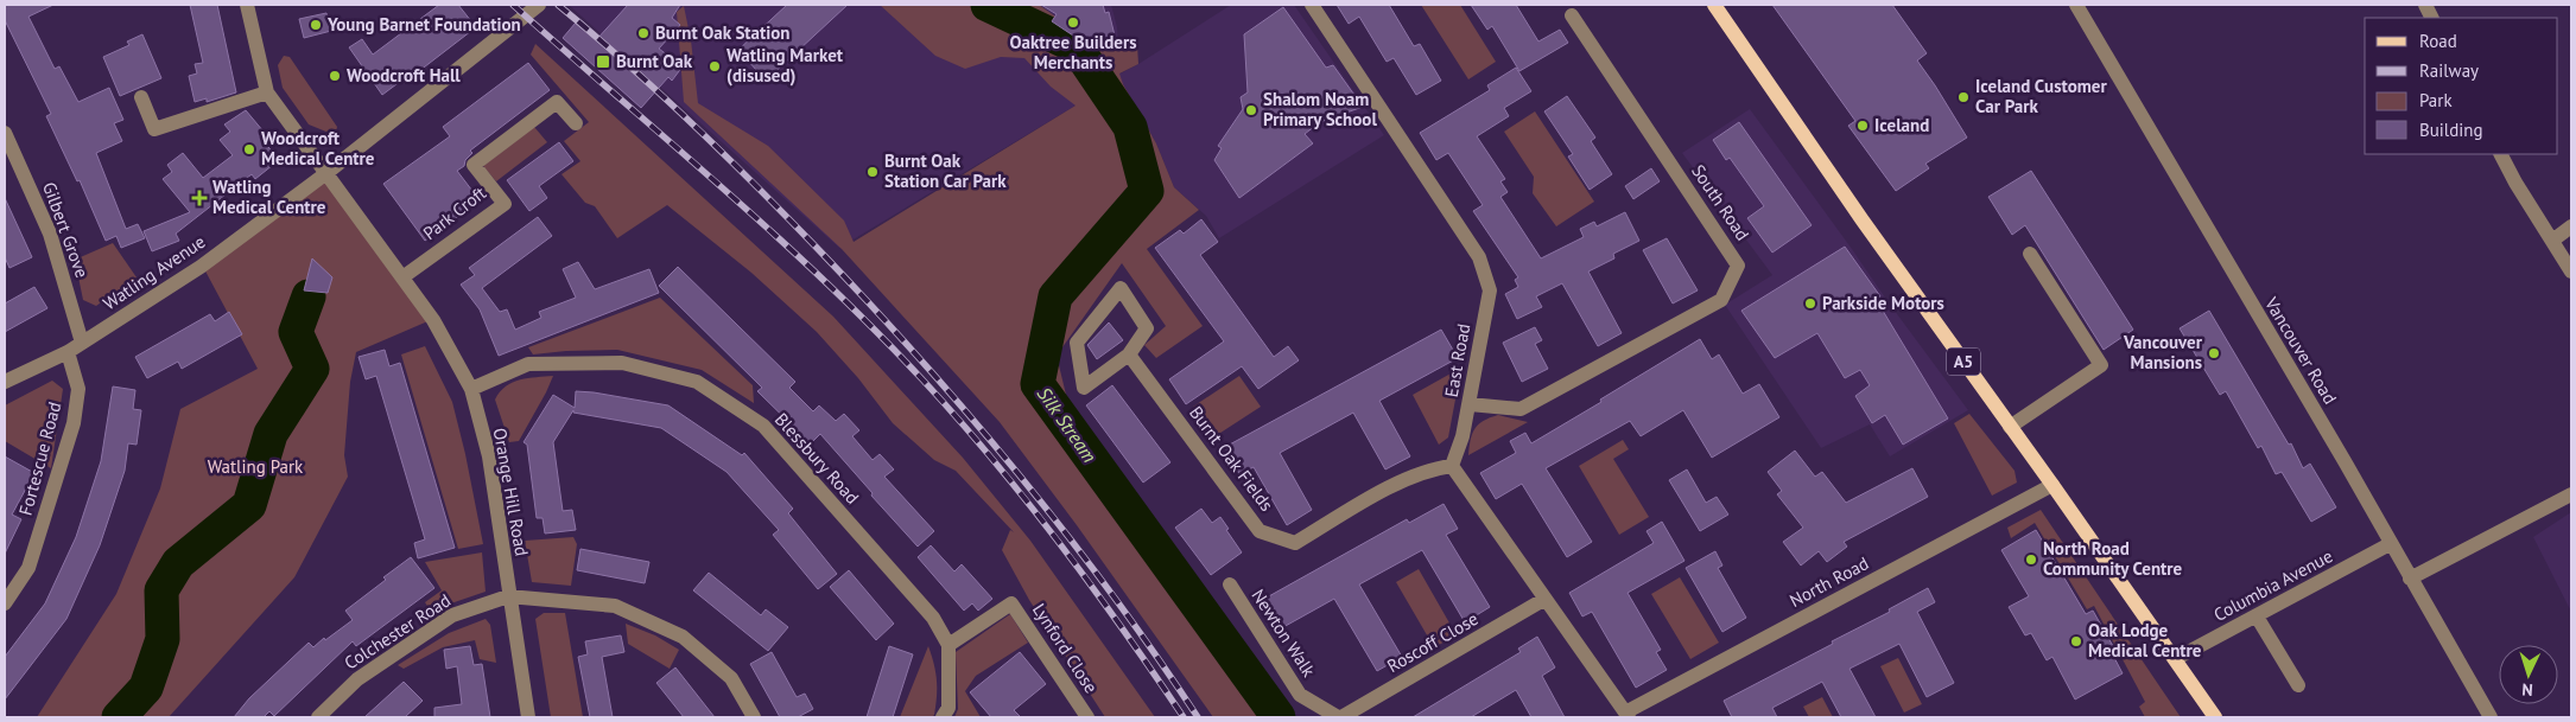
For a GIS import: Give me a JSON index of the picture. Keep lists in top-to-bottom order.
{
  "streets": {
    "main road": ["A5"],
    "street": [
      "South Road",
      "Park Croft",
      "Gilbert Grove",
      "Watling Avenue",
      "Vancouver Road",
      "East Road",
      "Fortescue Road",
      "Blessbury Road",
      "Burnt Oak Fields",
      "Orange Hill Road",
      "North Road",
      "Columbia Avenue",
      "Colchester Road",
      "Newton Walk",
      "Roscoff Close",
      "Lynford Close"
    ]
  },
  "crossings": [
    ["South Road", "East Road"],
    ["Park Croft", "Orange Hill Road"],
    ["Gilbert Grove", "Watling Avenue"],
    ["Watling Avenue", "Fortescue Road"],
    ["Watling Avenue", "Orange Hill Road"],
    ["Vancouver Road", "Columbia Avenue"],
    ["East Road", "Burnt Oak Fields"],
    ["A5", "North Road"],
    ["A5", "Columbia Avenue"],
    ["Blessbury Road", "Orange Hill Road"],
    ["Blessbury Road", "Lynford Close"],
    ["Orange Hill Road", "Colchester Road"],
    ["Newton Walk", "Roscoff Close"]
  ],
  "water": ["Silk Stream"],
  "parks": ["Watling Park"],
  "places": {
    "other": [
      "Oaktree Builders Merchants",
      "Young Barnet Foundation",
      "Burnt Oak Station",
      "Watling Market (disused)",
      "Woodcroft Hall",
      "Iceland Customer Car Park",
      "Shalom Noam Primary School",
      "Iceland",
      "Woodcroft Medical Centre",
      "Burnt Oak Station Car Park",
      "Parkside Motors",
      "Vancouver Mansions",
      "North Road Community Centre",
      "Oak Lodge Medical Centre"
    ],
    "transit": ["Burnt Oak"],
    "health": ["Watling Medical Centre"]
  },
  "legend": [
    "Road",
    "Railway",
    "Park",
    "Building"
  ],
  "north": "bottom"
}
